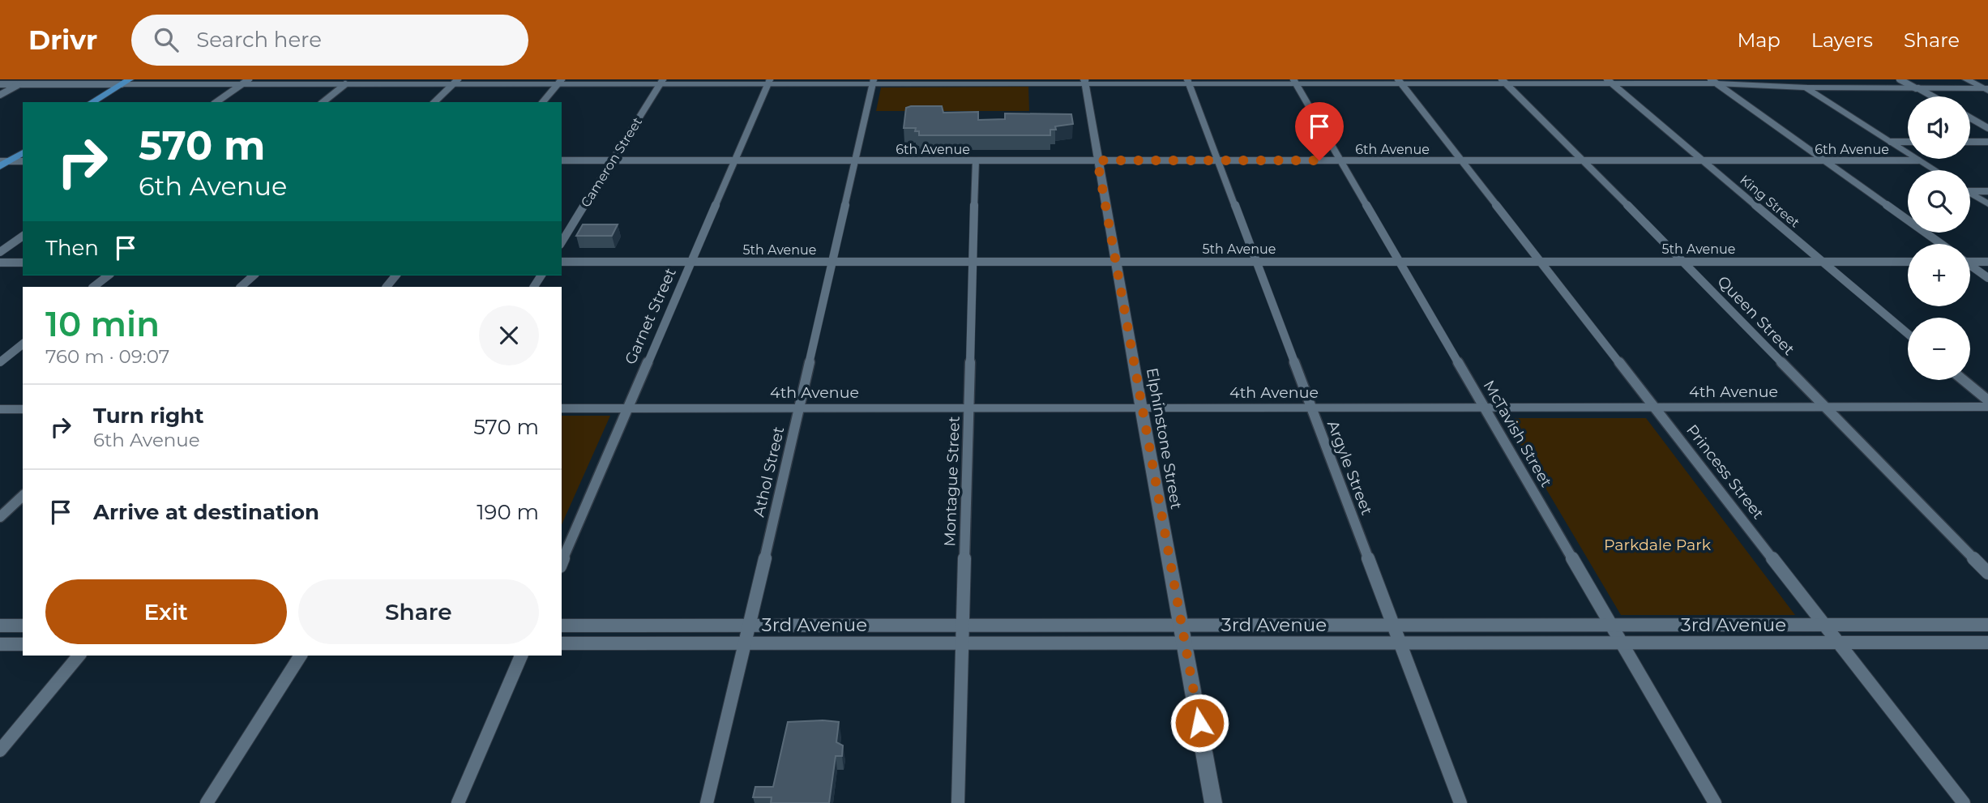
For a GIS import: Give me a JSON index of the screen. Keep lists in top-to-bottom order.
{
  "streets": {
    "street": [
      "6th Avenue",
      "Cameron Street",
      "King Street",
      "5th Avenue",
      "Queen Street",
      "Garnet Street",
      "4th Avenue",
      "McTavish Street",
      "Elphinstone Street",
      "Argyle Street",
      "Athol Street",
      "Princess Street",
      "Montague Street",
      "3rd Avenue"
    ]
  },
  "crossings": [
    ["6th Avenue", "Cameron Street"],
    ["6th Avenue", "King Street"],
    ["6th Avenue", "Queen Street"],
    ["6th Avenue", "Garnet Street"],
    ["6th Avenue", "McTavish Street"],
    ["6th Avenue", "Elphinstone Street"],
    ["6th Avenue", "Argyle Street"],
    ["6th Avenue", "Athol Street"],
    ["6th Avenue", "Princess Street"],
    ["6th Avenue", "Montague Street"],
    ["King Street", "5th Avenue"],
    ["5th Avenue", "Queen Street"],
    ["5th Avenue", "Garnet Street"],
    ["5th Avenue", "McTavish Street"],
    ["5th Avenue", "Elphinstone Street"],
    ["5th Avenue", "Argyle Street"],
    ["5th Avenue", "Athol Street"],
    ["5th Avenue", "Princess Street"],
    ["5th Avenue", "Montague Street"],
    ["Queen Street", "4th Avenue"],
    ["Garnet Street", "4th Avenue"],
    ["4th Avenue", "McTavish Street"],
    ["4th Avenue", "Elphinstone Street"],
    ["4th Avenue", "Argyle Street"],
    ["4th Avenue", "Athol Street"],
    ["4th Avenue", "Princess Street"],
    ["4th Avenue", "Montague Street"],
    ["McTavish Street", "3rd Avenue"],
    ["Elphinstone Street", "3rd Avenue"],
    ["Argyle Street", "3rd Avenue"],
    ["Athol Street", "3rd Avenue"],
    ["Princess Street", "3rd Avenue"],
    ["Montague Street", "3rd Avenue"]
  ],
  "parks": ["Parkdale Park"],
  "page": {
    "header": "Drivr",
    "search": "Search here",
    "nav": ["Map", "Layers", "Share"],
    "map_buttons": ["+", "−"],
    "turn": ["570 m", "6th Avenue"],
    "then": "Then",
    "heading": ["10 min", "760 m · 09:07"],
    "list": [
      {
        "name": "Turn right",
        "note": "6th Avenue",
        "value": "570 m"
      },
      {
        "name": "Arrive at destination",
        "value": "190 m"
      }
    ],
    "buttons": ["Exit", "Share"]
  }
}
